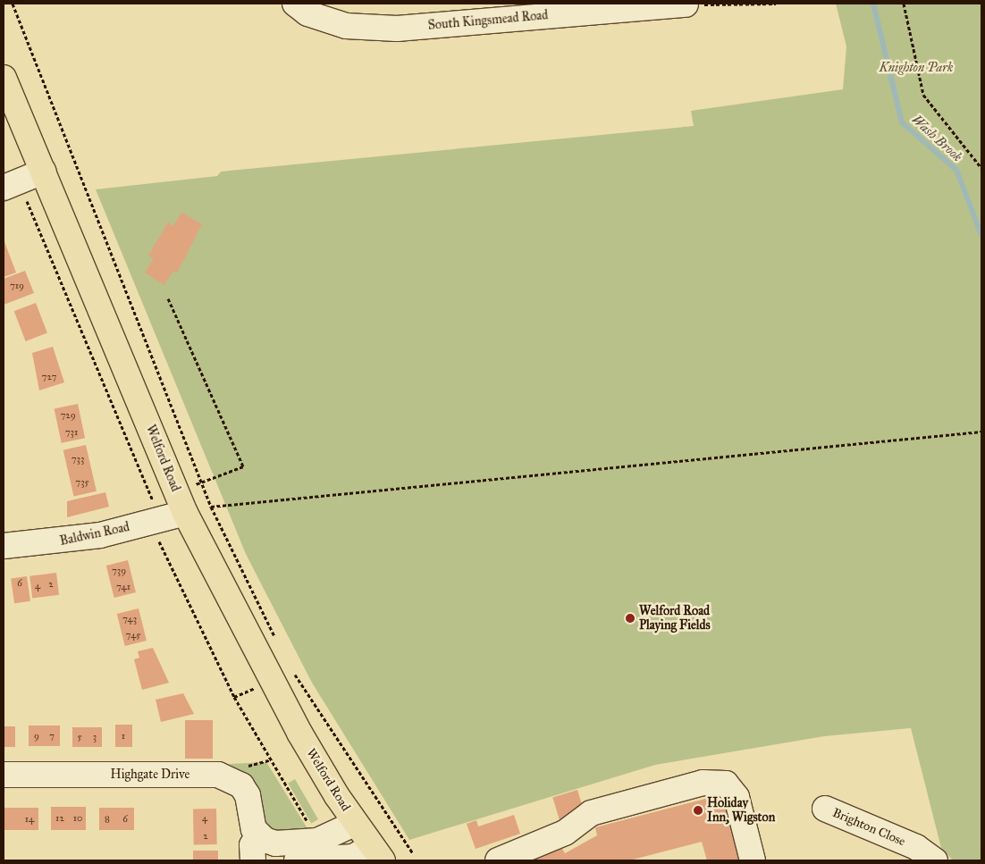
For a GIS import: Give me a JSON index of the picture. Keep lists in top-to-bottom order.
{
  "streets": {
    "main road": ["Welford Road"],
    "street": [
      "South Kingsmead Road",
      "Baldwin Road",
      "Highgate Drive",
      "Brighton Close"
    ]
  },
  "crossings": [
    ["Welford Road", "Baldwin Road"],
    ["Welford Road", "Highgate Drive"]
  ],
  "water": ["Wash Brook"],
  "parks": ["Knighton Park"],
  "places": ["Welford Road Playing Fields", "Holiday Inn, Wigston"],
  "house_numbers": [
    "719",
    "727",
    "729",
    "731",
    "733",
    "735",
    "739",
    "6",
    "2",
    "4",
    "741",
    "743",
    "745",
    "9",
    "7",
    "1",
    "5",
    "3",
    "12",
    "10",
    "4",
    "14",
    "8",
    "6",
    "2"
  ]
}
